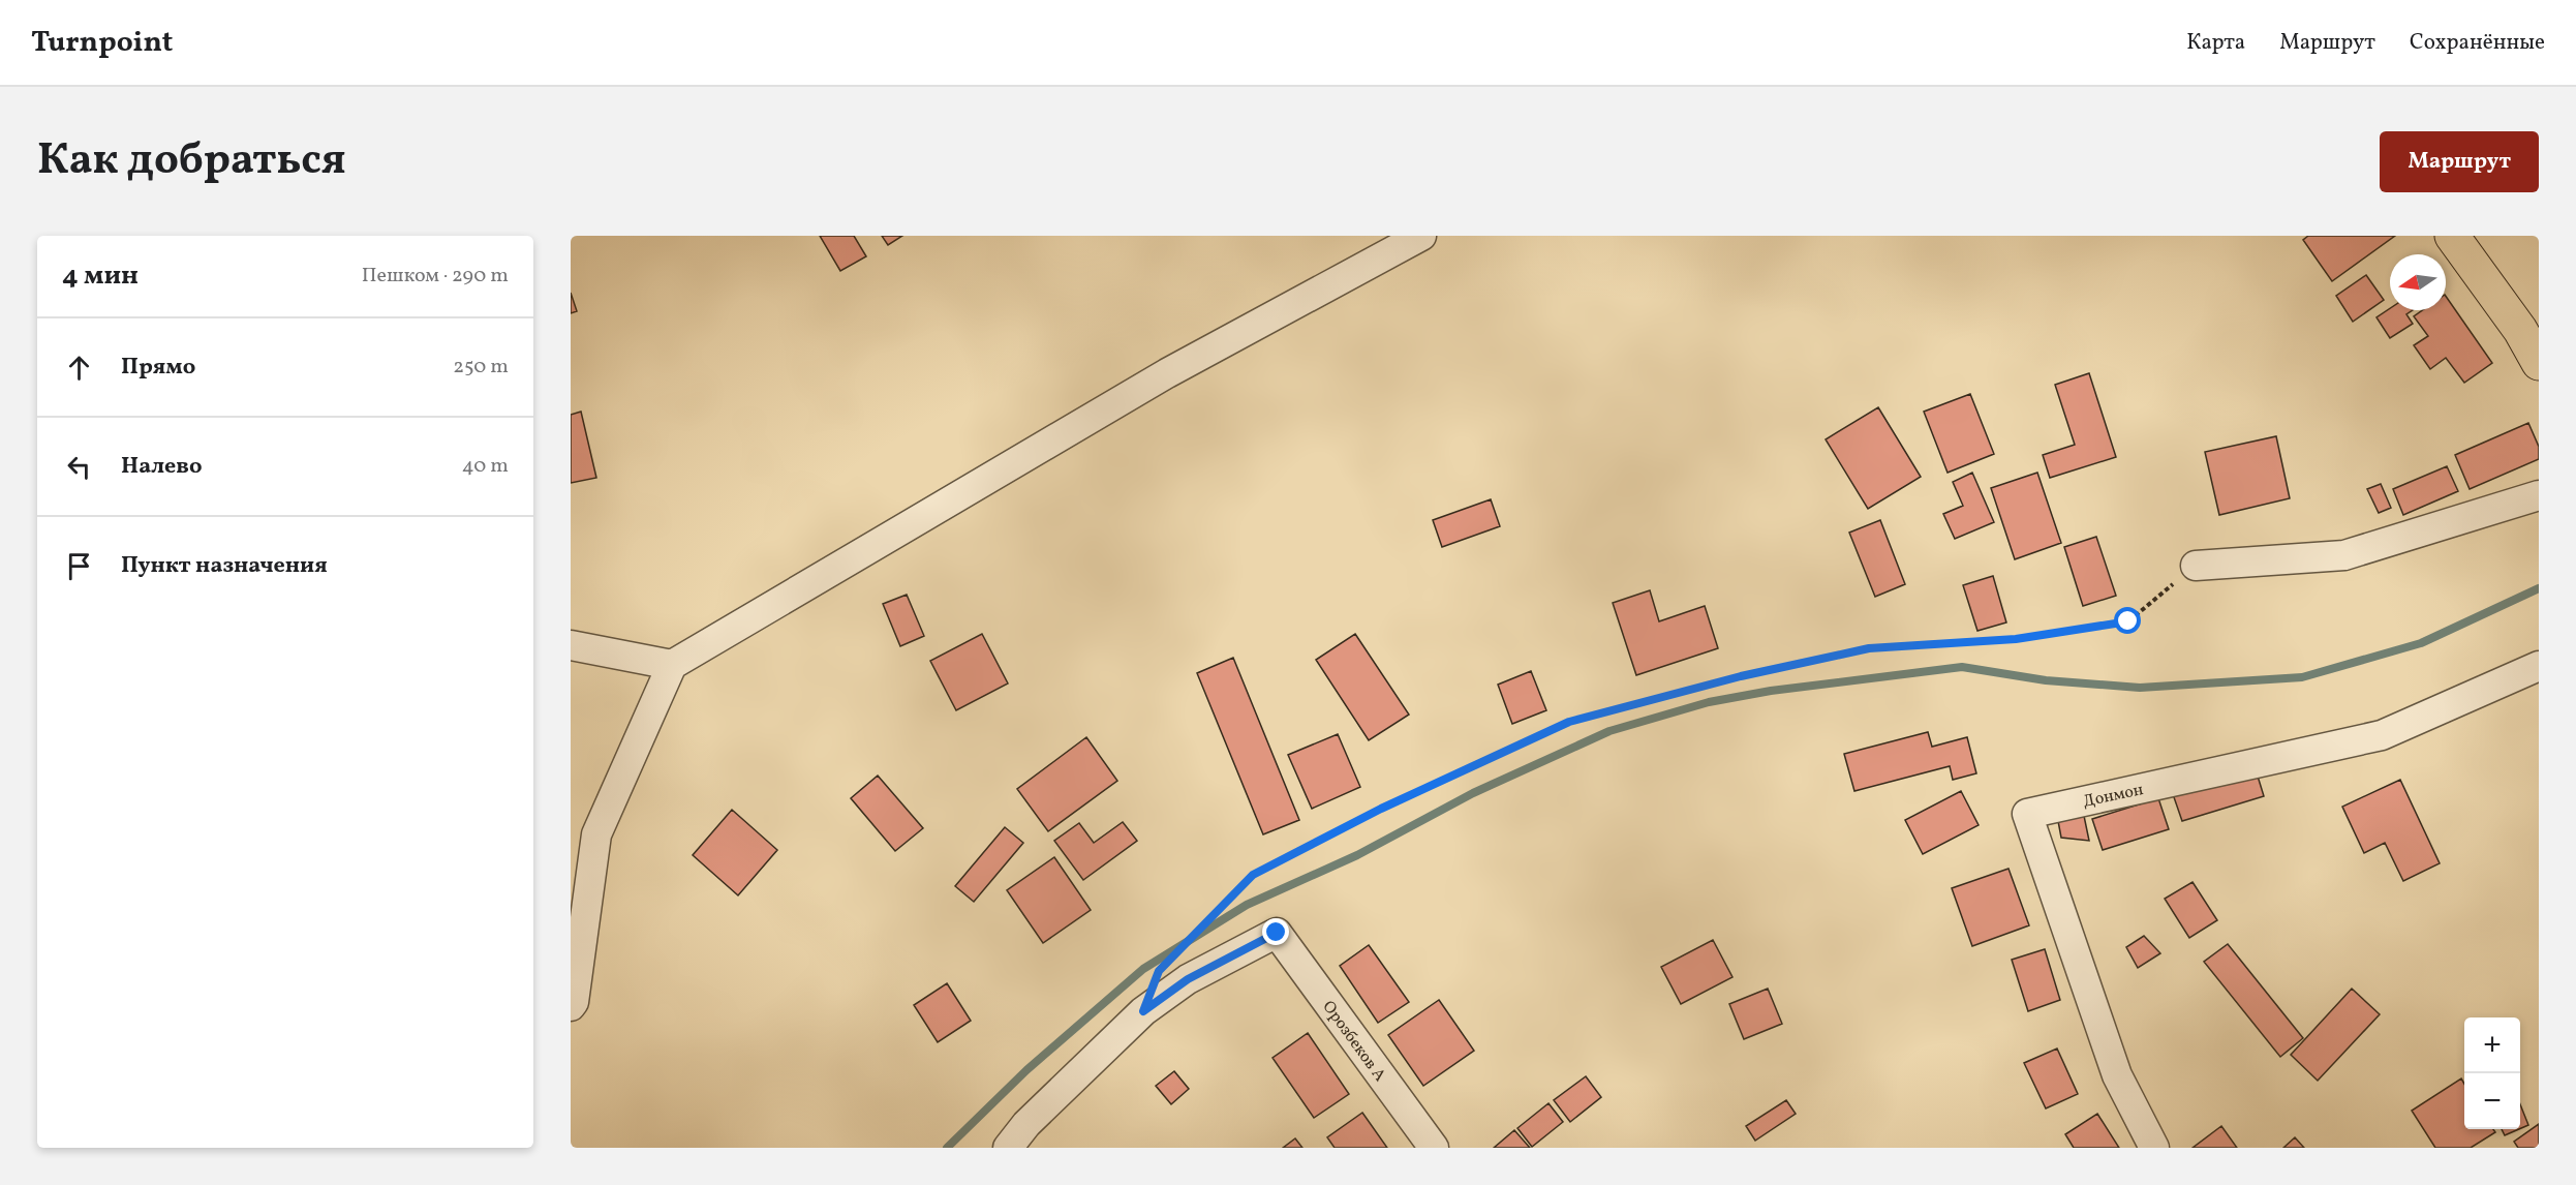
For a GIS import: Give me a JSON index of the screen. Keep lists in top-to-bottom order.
{
  "streets": {
    "street": ["Донмон", "Орозбеков А"]
  },
  "north": "left",
  "page": {
    "header": "Turnpoint",
    "nav": ["Карта", "Маршрут", "Сохранённые"],
    "title": "Как добраться",
    "buttons": "Маршрут",
    "heading": ["4 мин", "Пешком · 290 m"],
    "list": [
      ["Прямо", "250 m"],
      ["Налево", "40 m"],
      "Пункт назначения"
    ],
    "map_buttons": ["+", "−"]
  }
}
